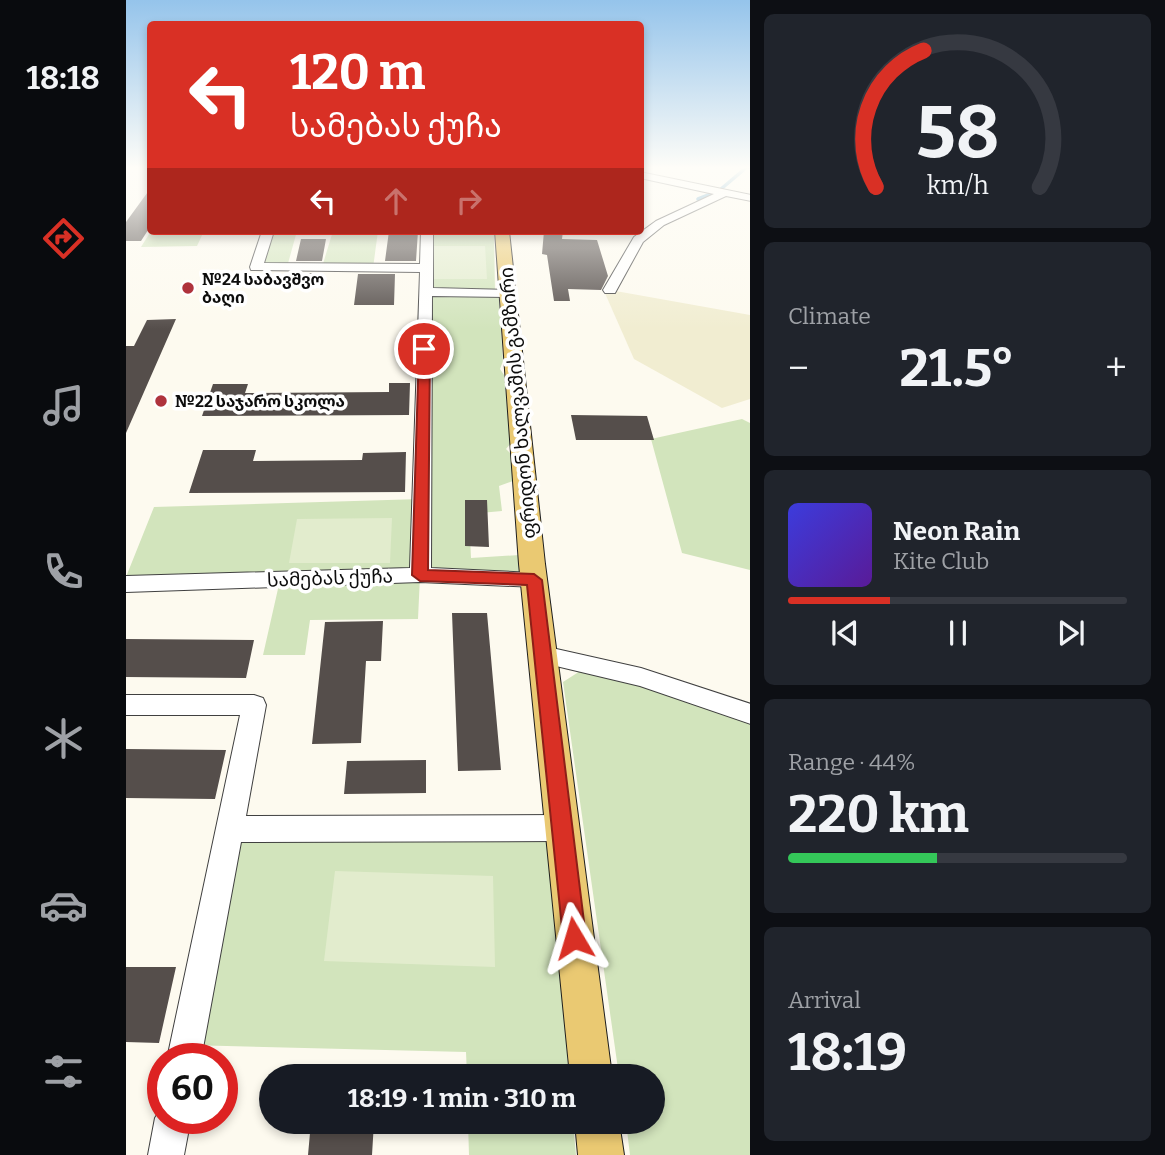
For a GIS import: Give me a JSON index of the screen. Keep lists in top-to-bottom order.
{
  "streets": {
    "main road": ["ფრიდონ ხალვაშის გამზირი"],
    "street": ["სამებას ქუჩა"]
  },
  "crossings": [
    ["ფრიდონ ხალვაშის გამზირი", "სამებას ქუჩა"]
  ],
  "places": ["№24 საბავშვო ბაღი", "№22 საჯარო სკოლა"],
  "page": {
    "tabs": "18:18",
    "turn": ["120 m", "სამებას ქუჩა"],
    "tile": [
      "Climate",
      ["Range · 44%", "220 km"],
      ["Arrival", "18:19"]
    ],
    "heat": ["−", "21.5°", "+"],
    "song": ["Neon Rain", "Kite Club"],
    "limit": "60",
    "trip": "18:19 · 1 min · 310 m",
    "gauge": ["58", "km/h"]
  }
}
